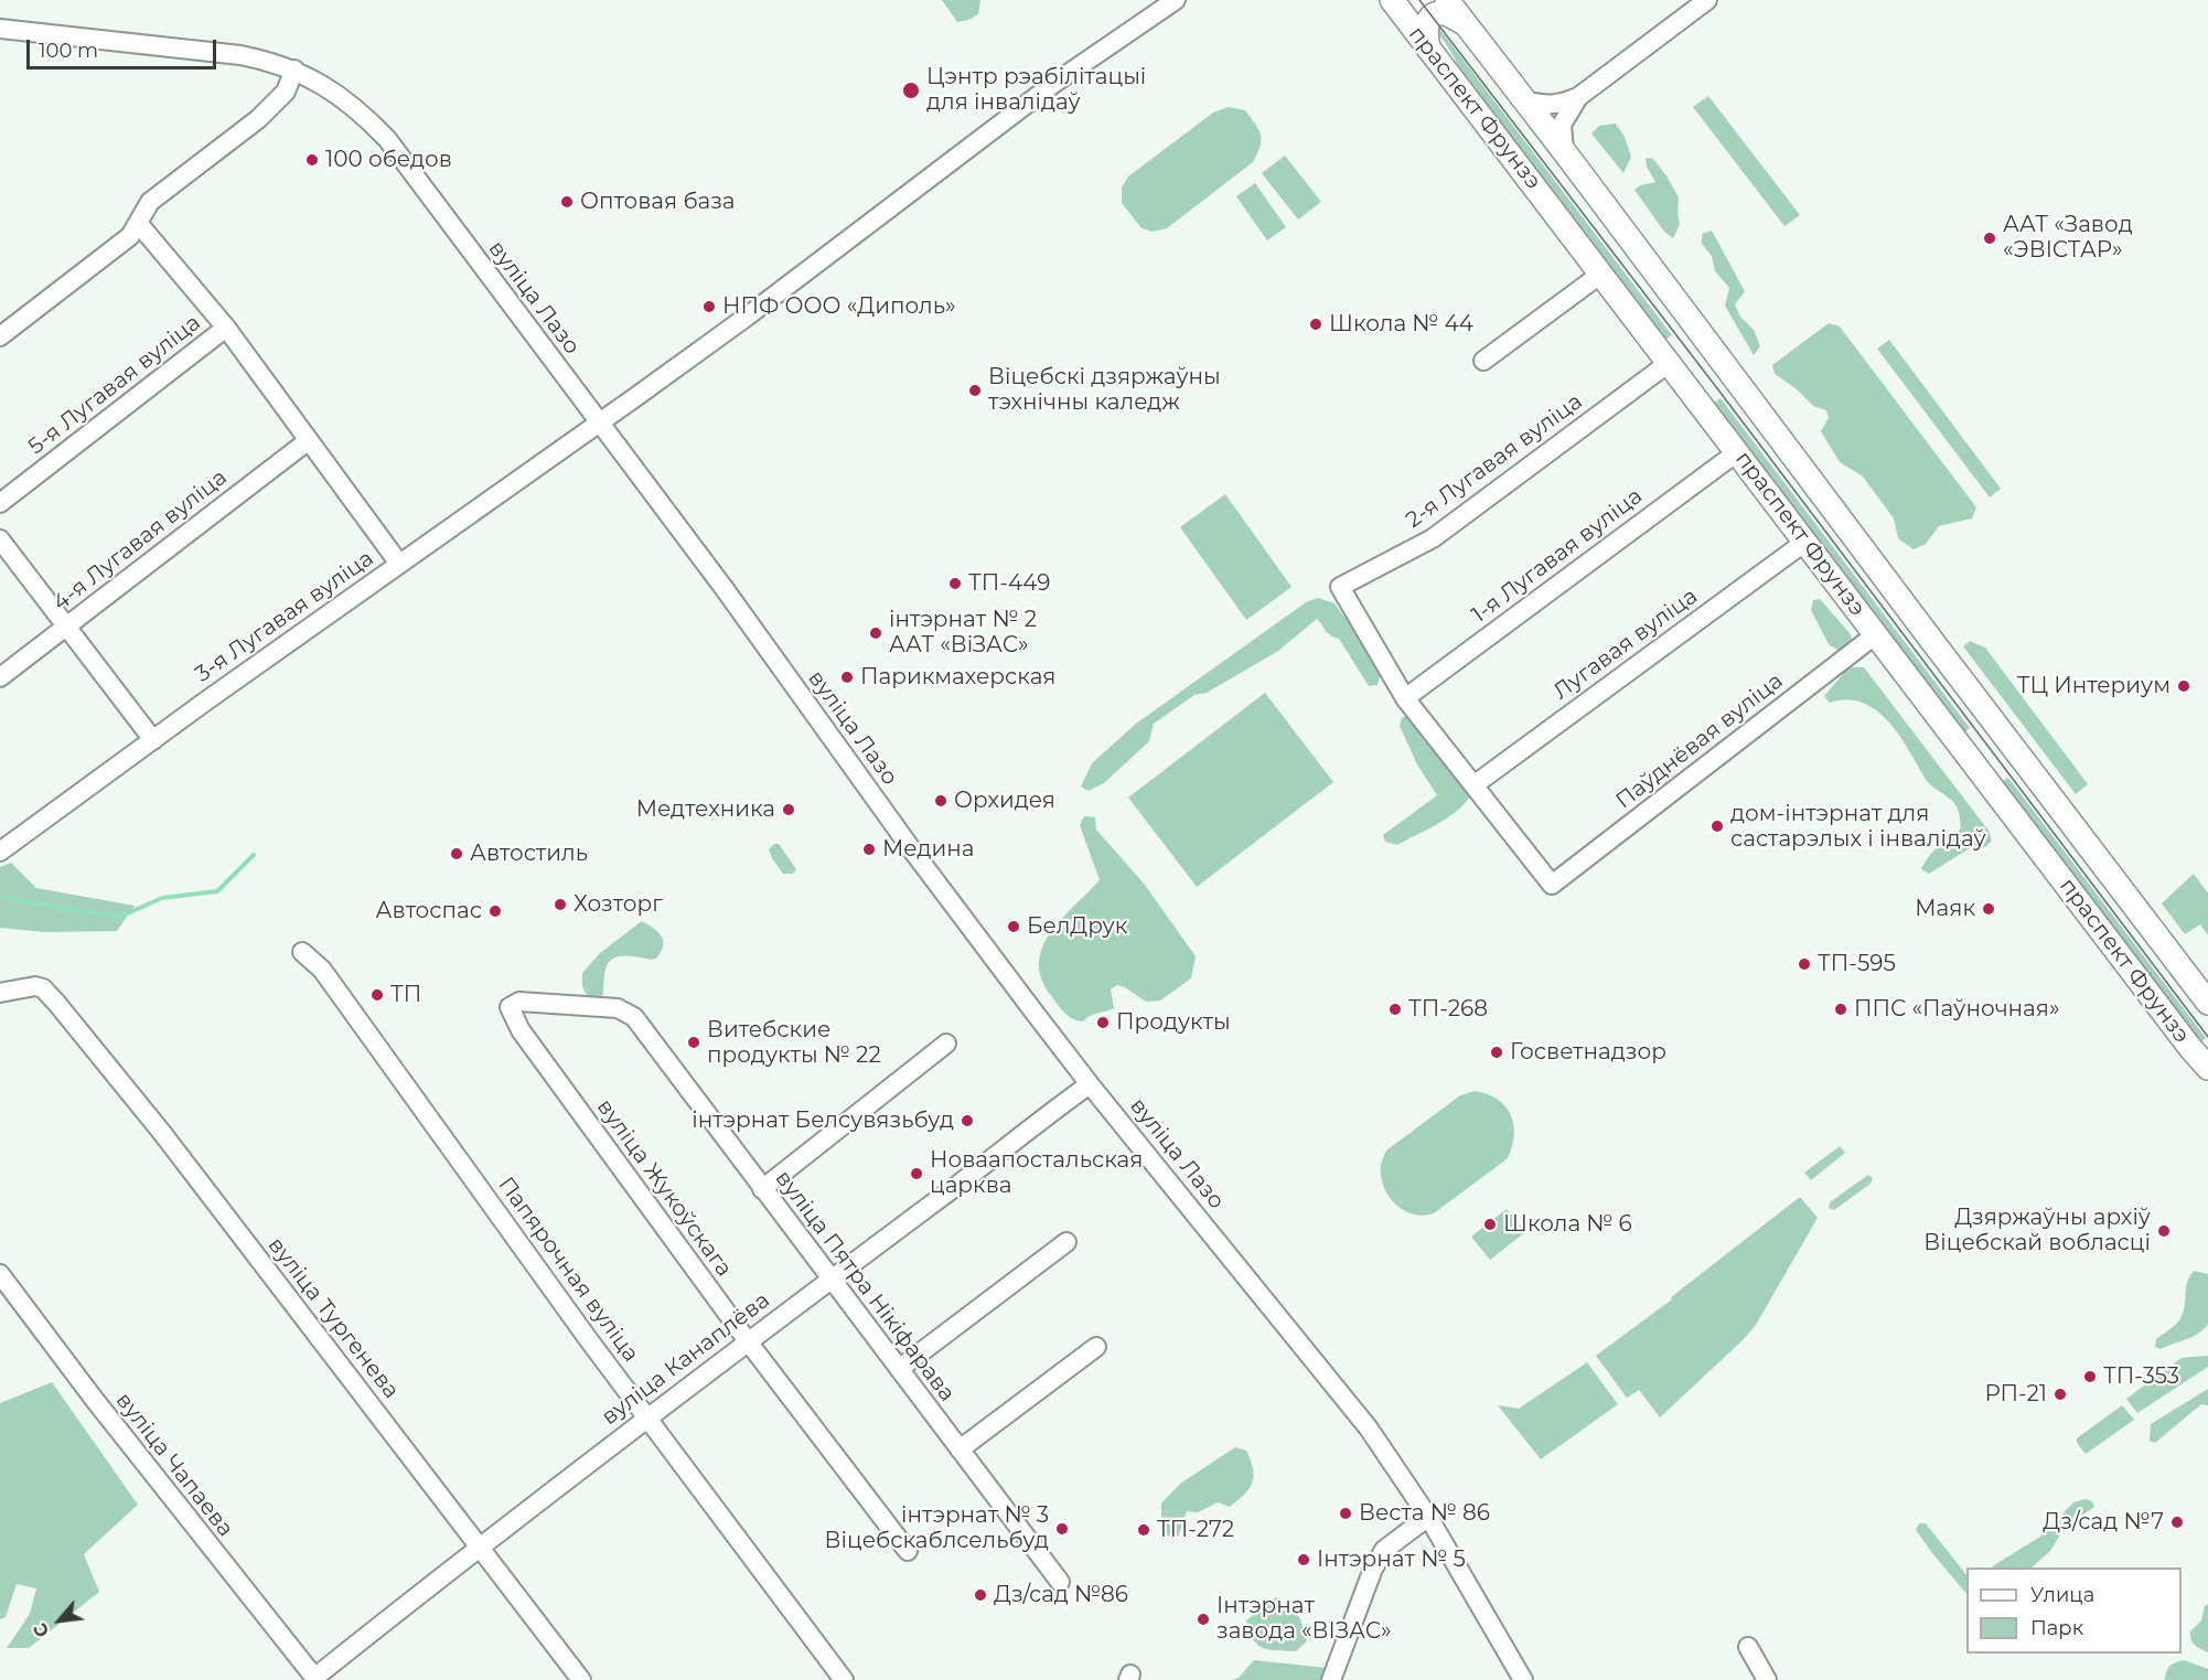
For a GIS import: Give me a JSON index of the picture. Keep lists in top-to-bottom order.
{
  "streets": {
    "main road": ["праспект Фрунзэ"],
    "street": [
      "вуліца Лазо",
      "5-я Лугавая вуліца",
      "2-я Лугавая вуліца",
      "4-я Лугавая вуліца",
      "1-я Лугавая вуліца",
      "3-я Лугавая вуліца",
      "Лугавая вуліца",
      "Паўднёвая вуліца",
      "вуліца Жукоўскага",
      "Папярочная вуліца",
      "вуліца Пятра Нікіфарава",
      "вуліца Тургенева",
      "вуліца Канаплёва",
      "вуліца Чапаева"
    ]
  },
  "crossings": [
    ["праспект Фрунзэ", "2-я Лугавая вуліца"],
    ["праспект Фрунзэ", "1-я Лугавая вуліца"],
    ["праспект Фрунзэ", "Лугавая вуліца"],
    ["праспект Фрунзэ", "Паўднёвая вуліца"],
    ["вуліца Лазо", "3-я Лугавая вуліца"],
    ["вуліца Лазо", "вуліца Канаплёва"],
    ["2-я Лугавая вуліца", "1-я Лугавая вуліца"],
    ["Лугавая вуліца", "Паўднёвая вуліца"],
    ["вуліца Жукоўскага", "вуліца Пятра Нікіфарава"],
    ["вуліца Жукоўскага", "вуліца Канаплёва"],
    ["Папярочная вуліца", "вуліца Канаплёва"],
    ["вуліца Пятра Нікіфарава", "вуліца Канаплёва"],
    ["вуліца Тургенева", "вуліца Канаплёва"],
    ["вуліца Канаплёва", "вуліца Чапаева"]
  ],
  "places": [
    "Цэнтр рэабілітацыі для інвалідаў",
    "100 обедов",
    "Оптовая база",
    "ААТ «Завод «ЭВІСТАР»",
    "НПФ ООО «Диполь»",
    "Школа № 44",
    "Віцебскі дзяржаўны тэхнічны каледж",
    "ТП-449",
    "інтэрнат № 2 ААТ «ВіЗАС»",
    "Парикмахерская",
    "ТЦ Интериум",
    "Орхидея",
    "Медтехника",
    "дом-інтэрнат для састарэлых і інвалідаў",
    "Медина",
    "Автостиль",
    "Хозторг",
    "Маяк",
    "Автоспас",
    "БелДрук",
    "ТП-595",
    "ТП",
    "ТП-268",
    "ППС «Паўночная»",
    "Продукты",
    "Витебские продукты № 22",
    "Госветнадзор",
    "інтэрнат Белсувязьбуд",
    "Новаапостальская царква",
    "Школа № 6",
    "Дзяржаўны архіў Віцебскай вобласці",
    "ТП-353",
    "РП-21",
    "Веста № 86",
    "Дз/сад №7",
    "інтэрнат № 3 Віцебскаблсельбуд",
    "ТП-272",
    "Інтэрнат № 5",
    "Дз/сад №86",
    "Інтэрнат завода «ВІЗАС»"
  ],
  "legend": ["Улица", "Парк"],
  "scale_bar": "100 m",
  "north": "bottom left"
}
